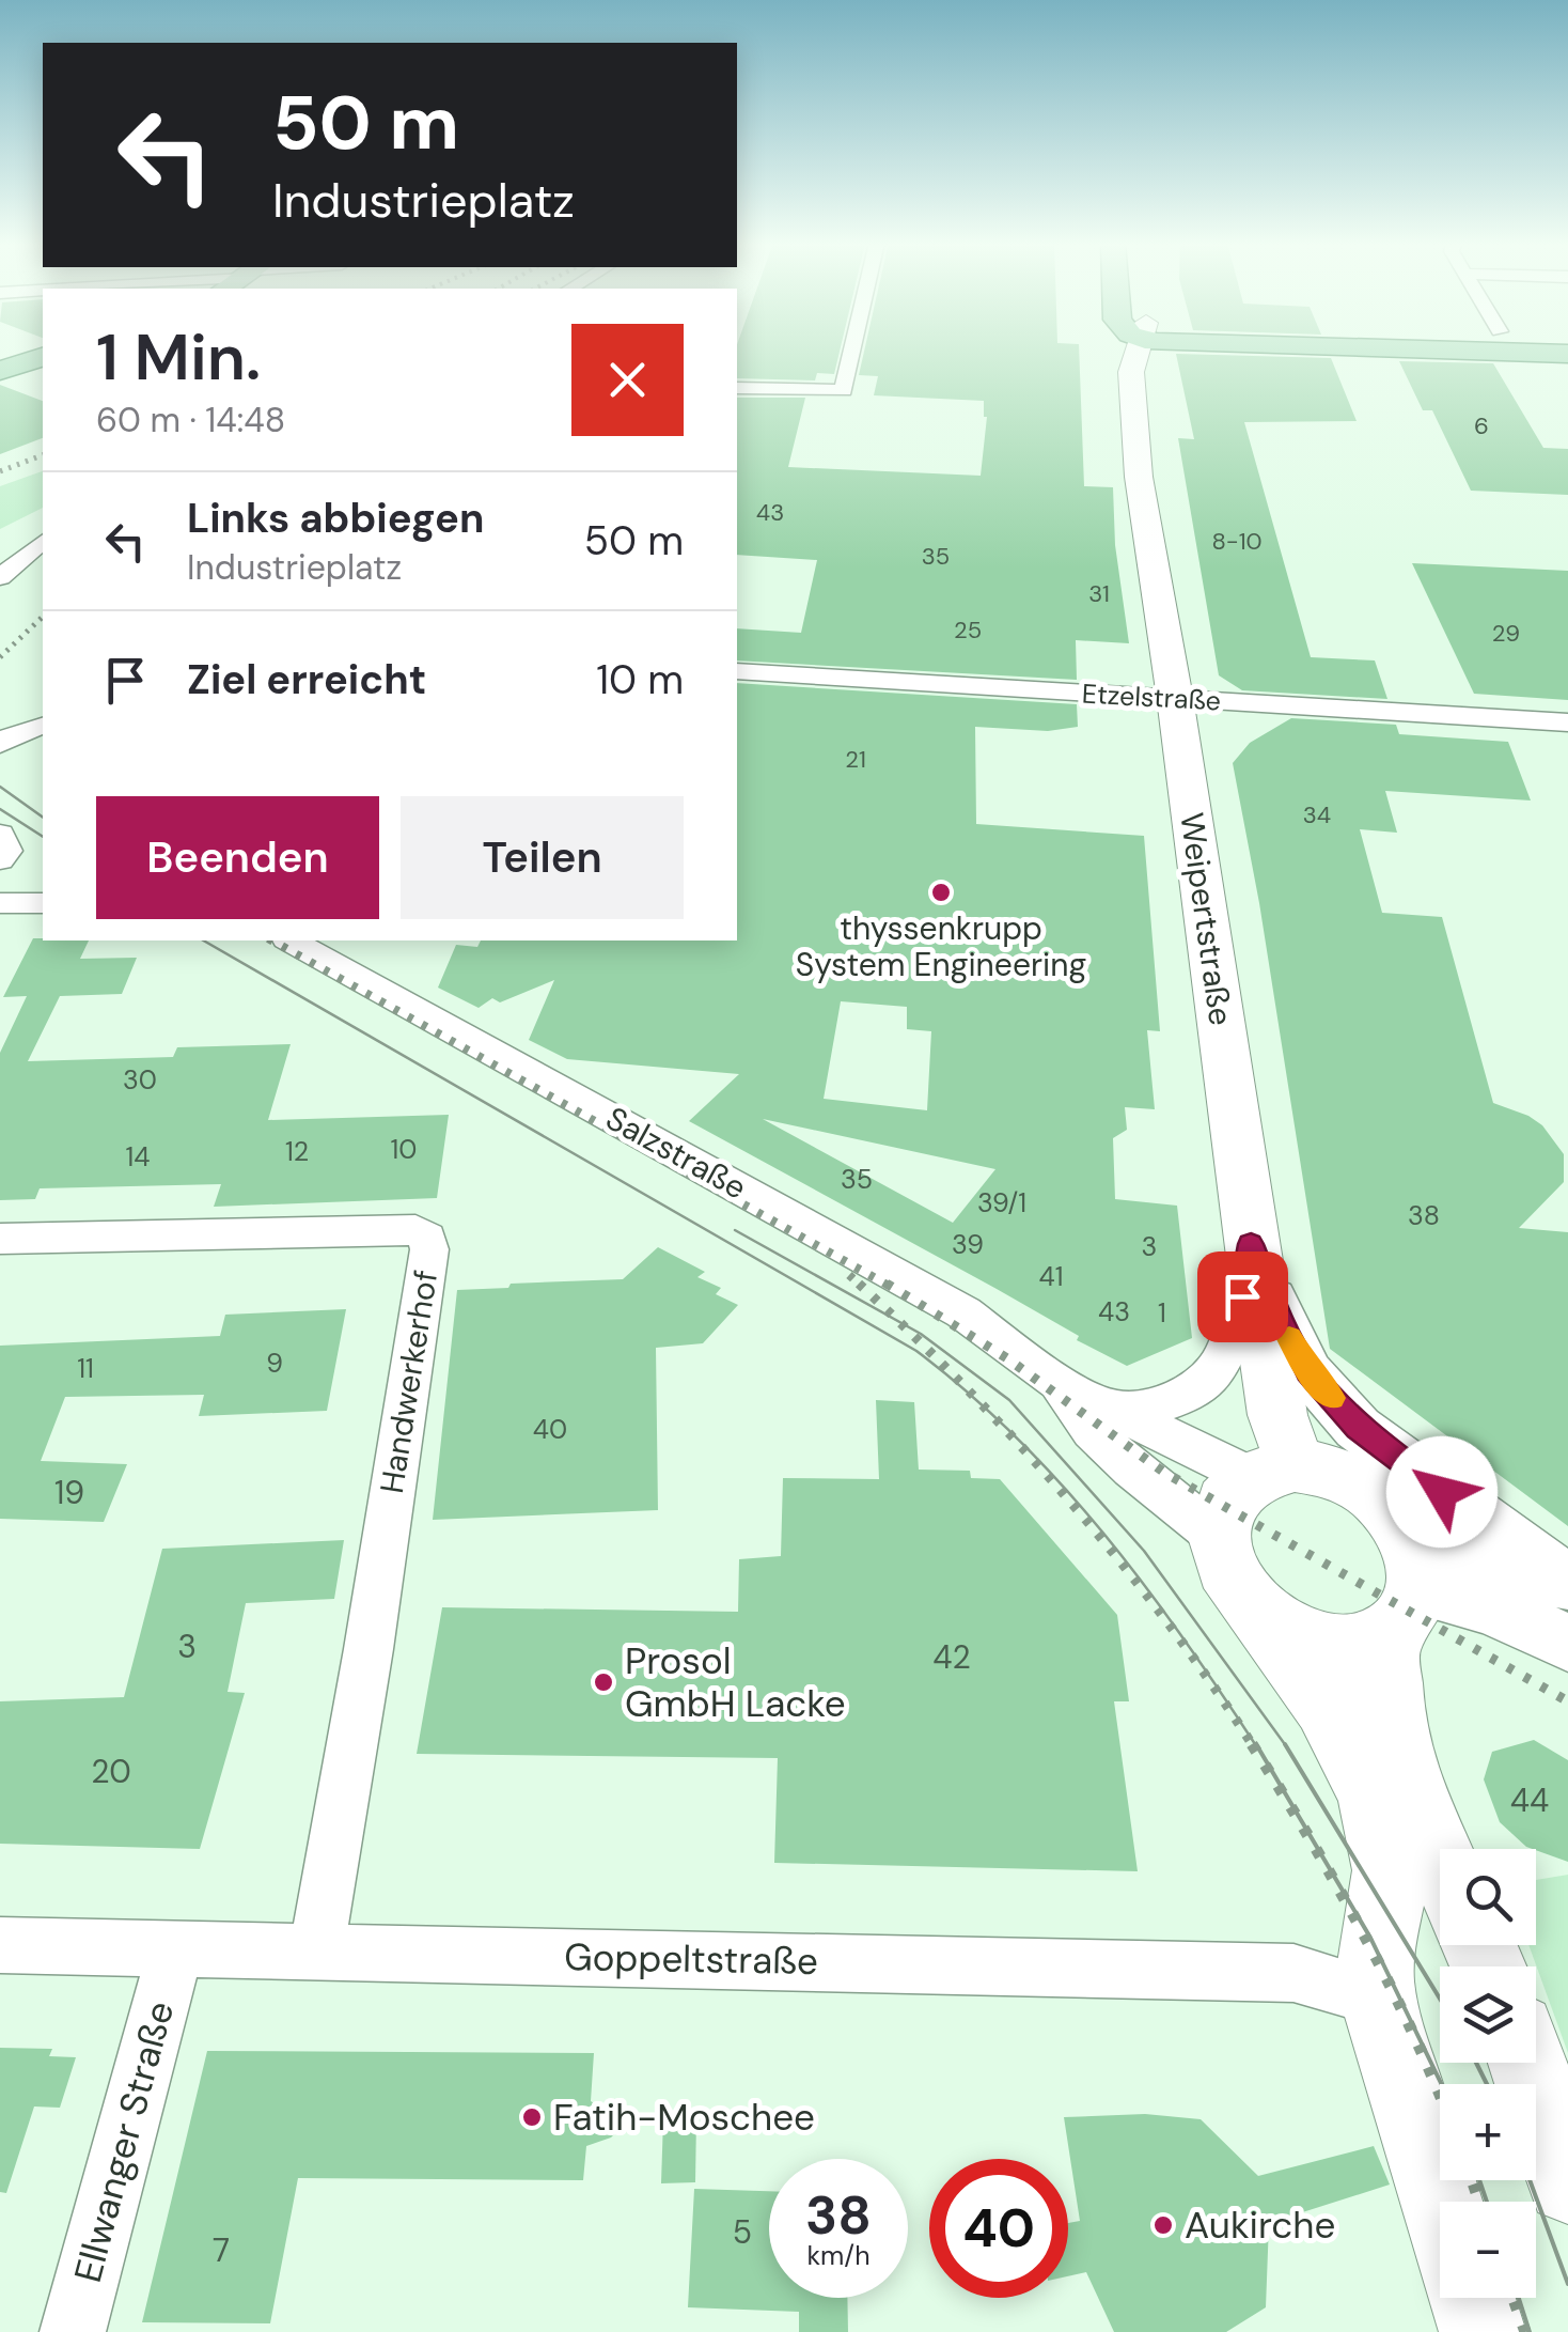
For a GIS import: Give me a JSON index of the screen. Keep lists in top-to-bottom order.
{
  "streets": {
    "main road": ["Weipertstraße"],
    "street": [
      "Etzelstraße",
      "Salzstraße",
      "Handwerkerhof",
      "Goppeltstraße",
      "Ellwanger Straße"
    ]
  },
  "crossings": [
    ["Etzelstraße", "Weipertstraße"],
    ["Weipertstraße", "Salzstraße"],
    ["Handwerkerhof", "Goppeltstraße"],
    ["Goppeltstraße", "Ellwanger Straße"]
  ],
  "places": [
    "thyssenkrupp System Engineering",
    "Prosol GmbH Lacke",
    "Fatih-Moschee",
    "Aukirche"
  ],
  "house_numbers": [
    "6",
    "43",
    "8-10",
    "35",
    "31",
    "25",
    "29",
    "21",
    "34",
    "30",
    "10",
    "12",
    "14",
    "35",
    "39/1",
    "38",
    "39",
    "3",
    "41",
    "43",
    "1",
    "9",
    "11",
    "40",
    "19",
    "3",
    "42",
    "20",
    "44",
    "5",
    "7"
  ],
  "page": {
    "turn": ["50 m", "Industrieplatz"],
    "heading": ["1 Min.", "60 m · 14:48"],
    "list": [
      {
        "name": "Links abbiegen",
        "note": "Industrieplatz",
        "value": "50 m"
      },
      {
        "name": "Ziel erreicht",
        "value": "10 m"
      }
    ],
    "buttons": ["Beenden", "Teilen"],
    "map_buttons": ["+", "−"],
    "speed": "38 km/h",
    "limit": "40"
  }
}
